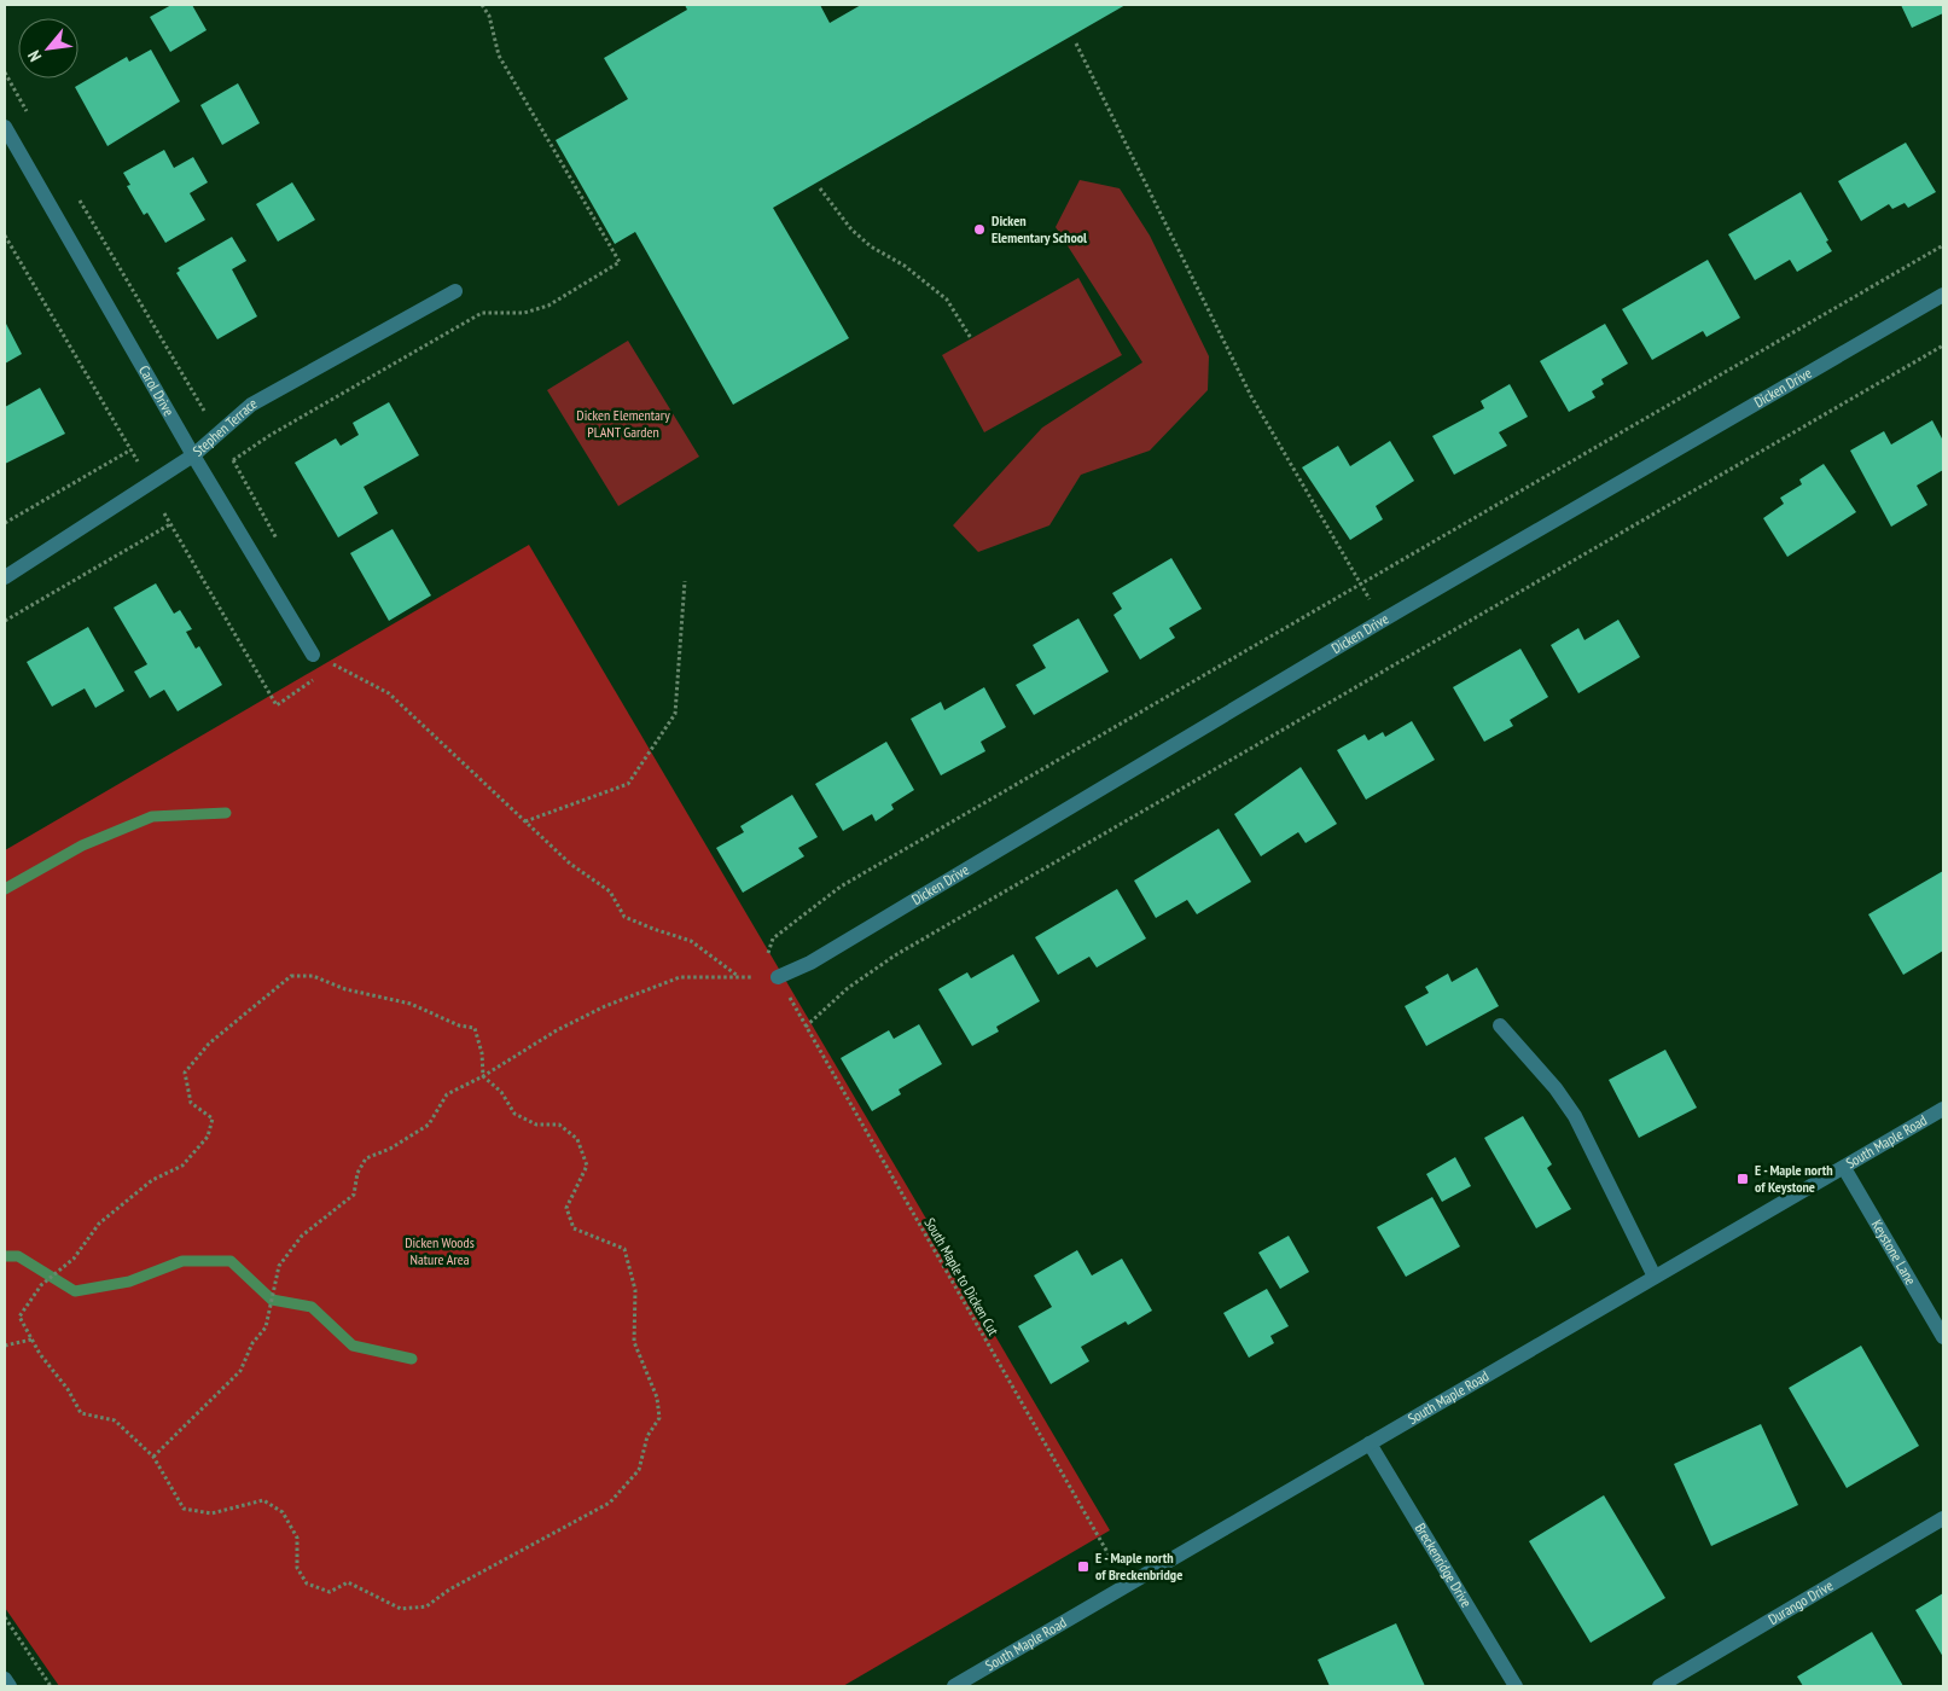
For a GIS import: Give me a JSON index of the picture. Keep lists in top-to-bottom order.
{
  "streets": {
    "street": [
      "Dicken Drive",
      "Carol Drive",
      "Stephen Terrace",
      "South Maple Road",
      "Keystone Lane",
      "Breckenridge Drive",
      "Durango Drive"
    ],
    "path": ["South Maple to Dicken Cut"]
  },
  "crossings": [
    ["Dicken Drive", "South Maple to Dicken Cut"],
    ["Carol Drive", "Stephen Terrace"],
    ["South Maple Road", "Keystone Lane"],
    ["South Maple Road", "South Maple to Dicken Cut"],
    ["South Maple Road", "Breckenridge Drive"]
  ],
  "parks": ["Dicken Elementary PLANT Garden", "Dicken Woods Nature Area"],
  "places": {
    "other": ["Dicken Elementary School"],
    "transit": ["E - Maple north of Keystone", "E - Maple north of Breckenbridge"]
  },
  "north": "bottom left"
}
